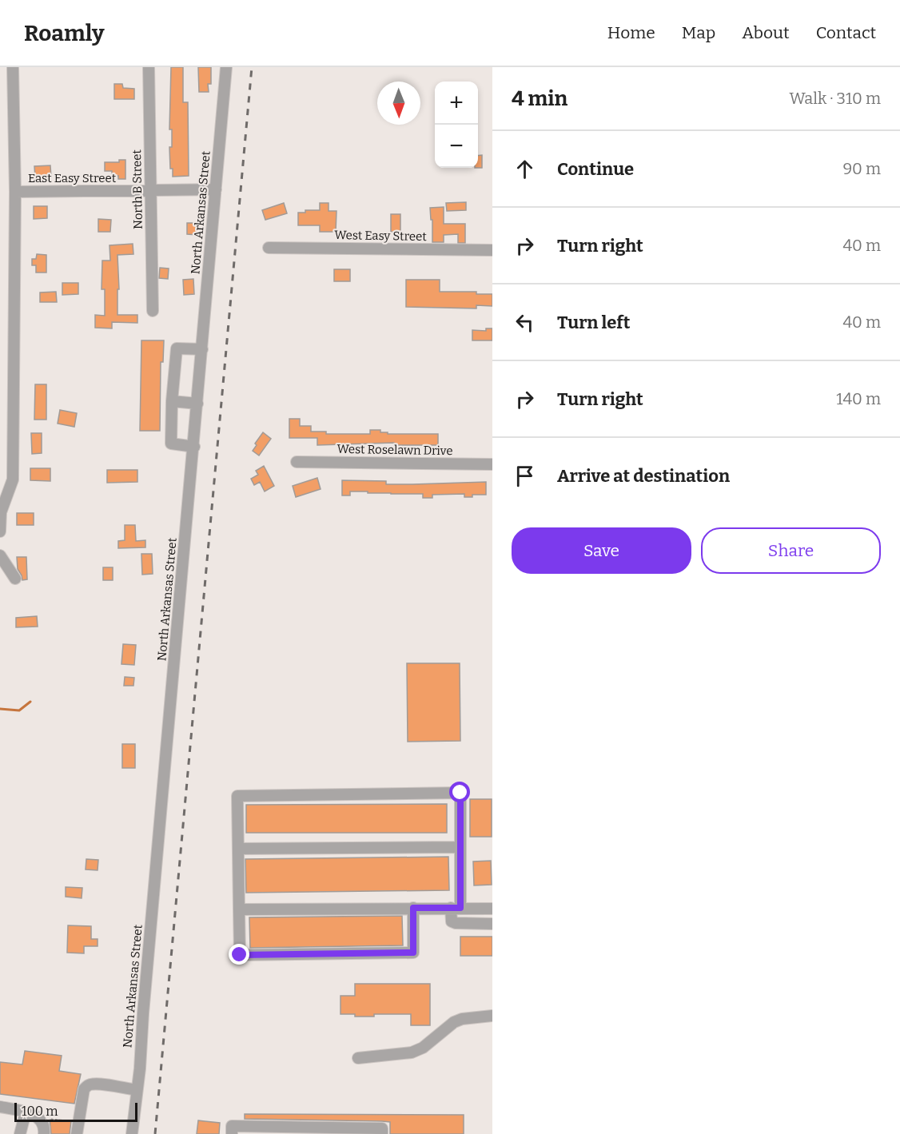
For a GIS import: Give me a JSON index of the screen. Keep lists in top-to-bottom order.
{
  "streets": {
    "street": [
      "East Easy Street",
      "North B Street",
      "North Arkansas Street",
      "West Easy Street",
      "West Roselawn Drive"
    ]
  },
  "crossings": [
    ["East Easy Street", "North B Street"],
    ["East Easy Street", "North Arkansas Street"]
  ],
  "scale_bar": "100 m",
  "north": "bottom",
  "page": {
    "header": "Roamly",
    "nav": [
      "Home",
      "Map",
      "About",
      "Contact"
    ],
    "heading": ["4 min", "Walk · 310 m"],
    "map_buttons": ["+", "−"],
    "list": [
      ["Continue", "90 m"],
      ["Turn right", "40 m"],
      ["Turn left", "40 m"],
      ["Turn right", "140 m"],
      "Arrive at destination"
    ],
    "buttons": ["Save", "Share"],
    "scale": "100 m"
  }
}
